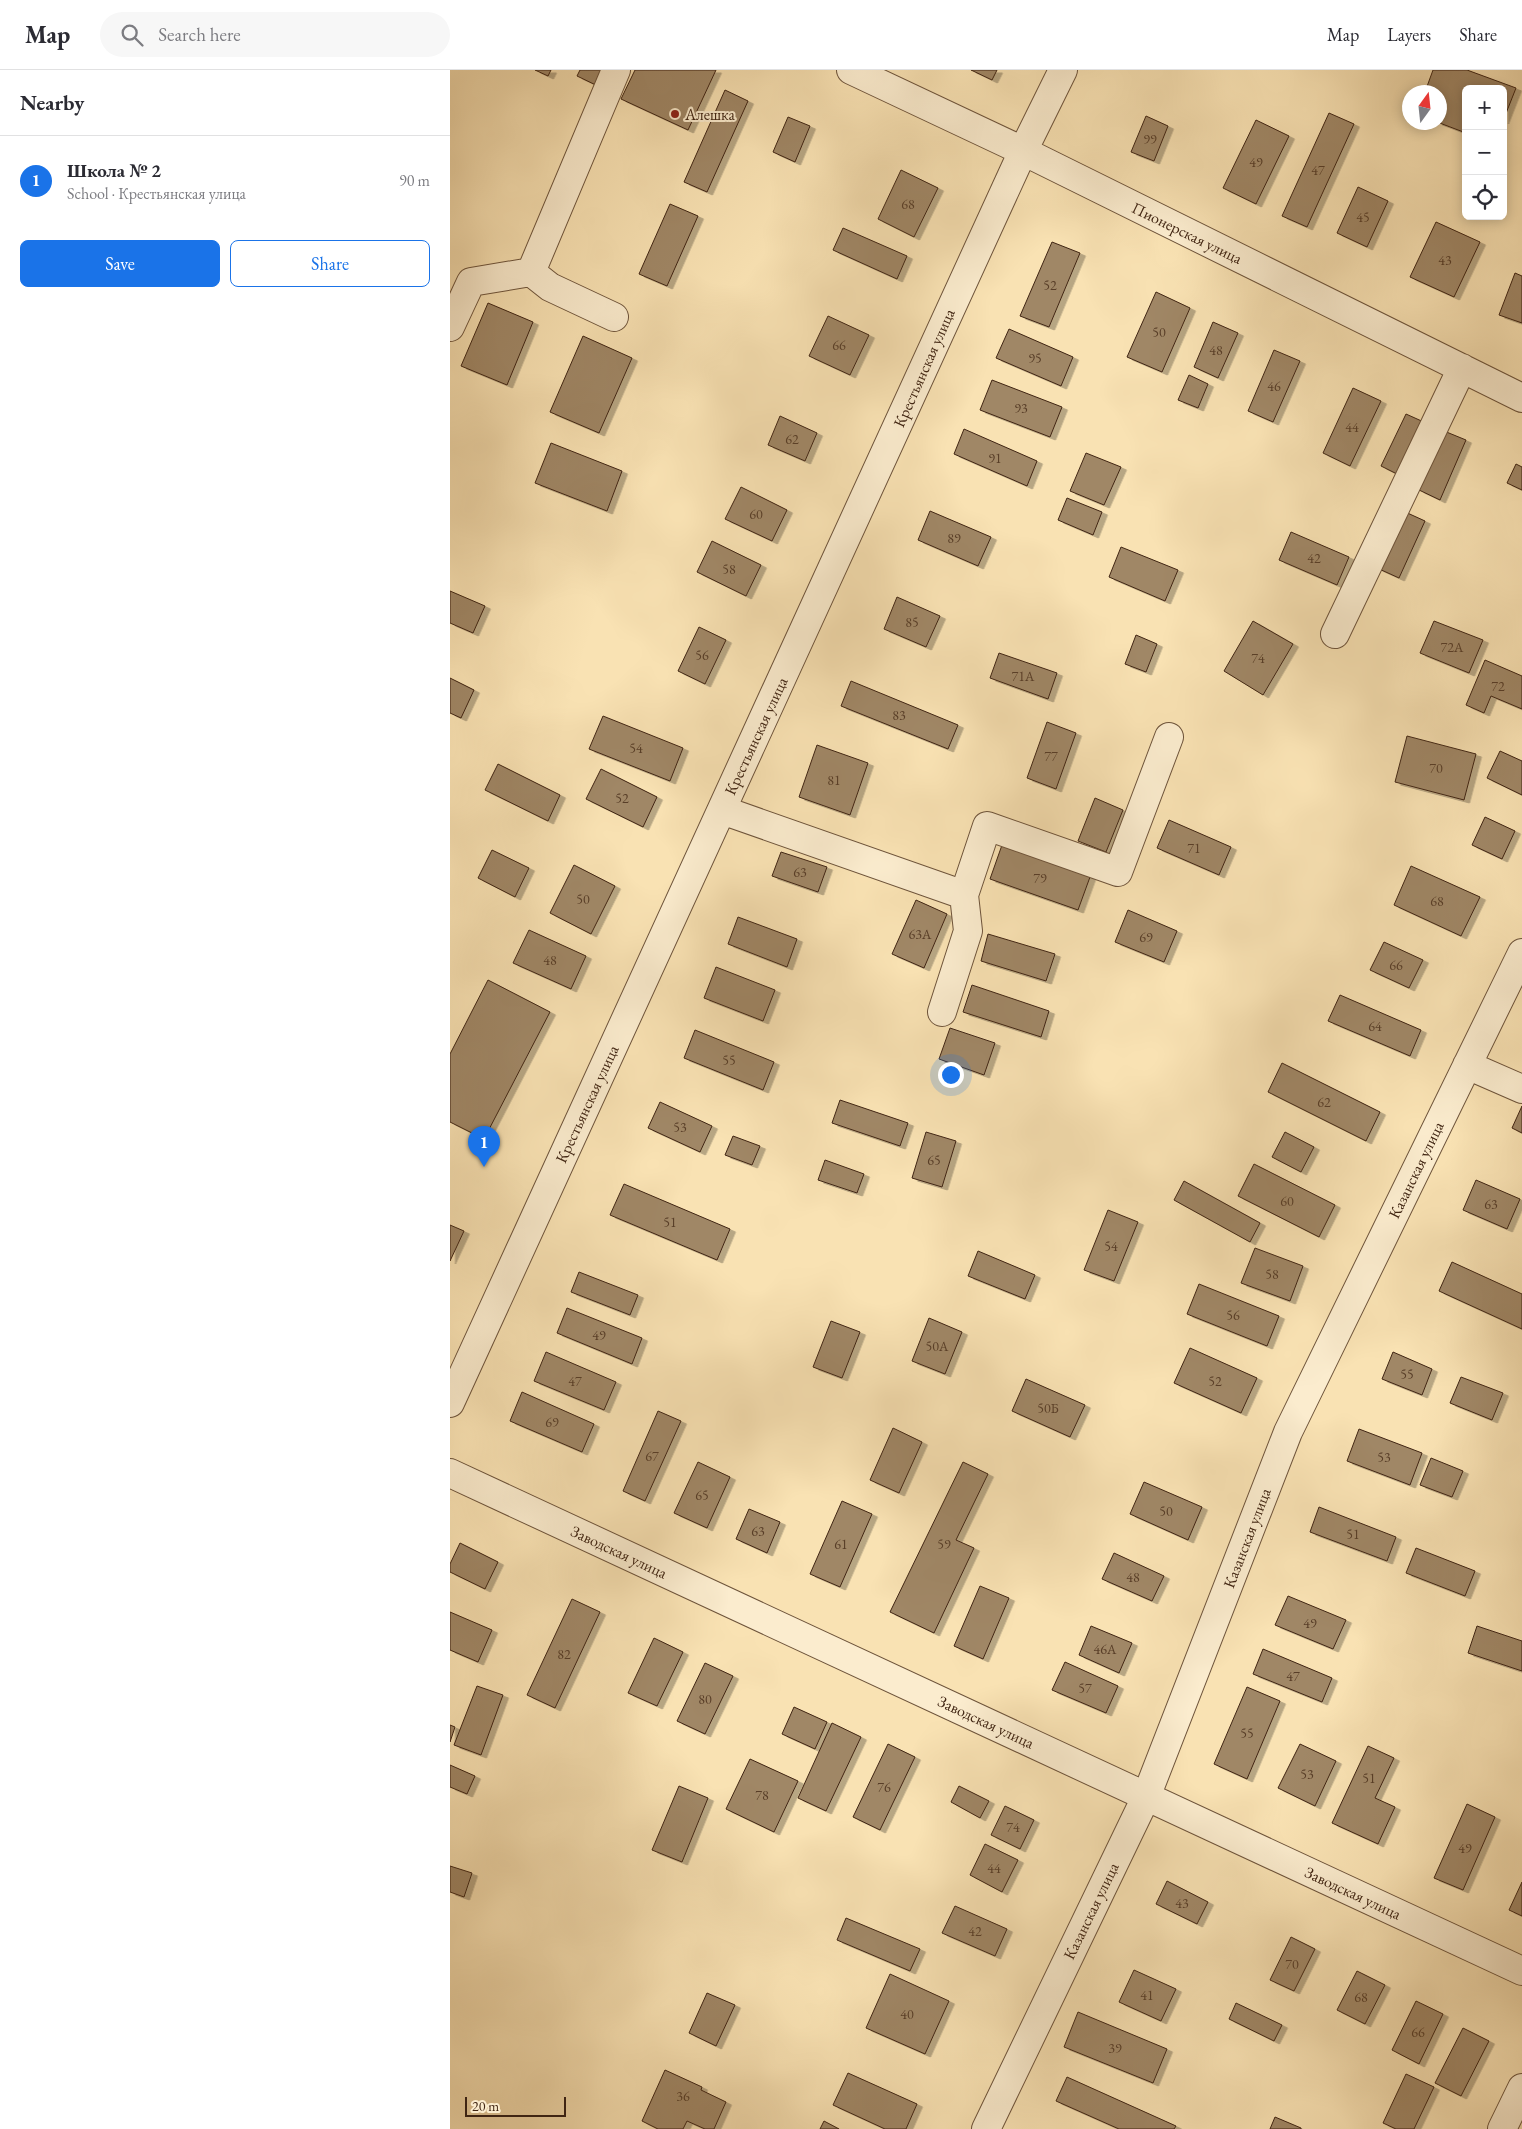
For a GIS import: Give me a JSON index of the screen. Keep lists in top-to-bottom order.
{
  "streets": {
    "street": [
      "Пионерская улица",
      "Крестьянская улица",
      "Казанская улица",
      "Заводская улица"
    ]
  },
  "crossings": [
    ["Пионерская улица", "Крестьянская улица"],
    ["Казанская улица", "Заводская улица"]
  ],
  "places": ["Алешка"],
  "house_numbers": [
    "99",
    "49",
    "47",
    "68",
    "45",
    "43",
    "52",
    "50",
    "66",
    "48",
    "95",
    "46",
    "93",
    "44",
    "62",
    "91",
    "60",
    "89",
    "42",
    "58",
    "85",
    "72А",
    "56",
    "74",
    "71А",
    "72",
    "83",
    "54",
    "77",
    "70",
    "81",
    "52",
    "71",
    "63",
    "79",
    "50",
    "68",
    "63А",
    "69",
    "48",
    "66",
    "64",
    "55",
    "62",
    "53",
    "65",
    "60",
    "63",
    "51",
    "54",
    "58",
    "56",
    "49",
    "50А",
    "55",
    "47",
    "52",
    "50Б",
    "69",
    "67",
    "53",
    "65",
    "50",
    "63",
    "51",
    "61",
    "59",
    "48",
    "49",
    "46А",
    "82",
    "47",
    "57",
    "80",
    "55",
    "53",
    "51",
    "76",
    "78",
    "74",
    "49",
    "44",
    "43",
    "42",
    "70",
    "41",
    "68",
    "40",
    "66",
    "39",
    "36"
  ],
  "scale_bar": "20 m",
  "north": "top",
  "page": {
    "header": "Map",
    "search": "Search here",
    "nav": ["Map", "Layers", "Share"],
    "heading": "Nearby",
    "map_buttons": ["+", "−"],
    "list": [
      {
        "mark": "1",
        "name": "Школа № 2",
        "note": "School · Крестьянская улица",
        "value": "90 m"
      }
    ],
    "buttons": ["Save", "Share"],
    "pins": "1",
    "scale": "20 m"
  }
}
